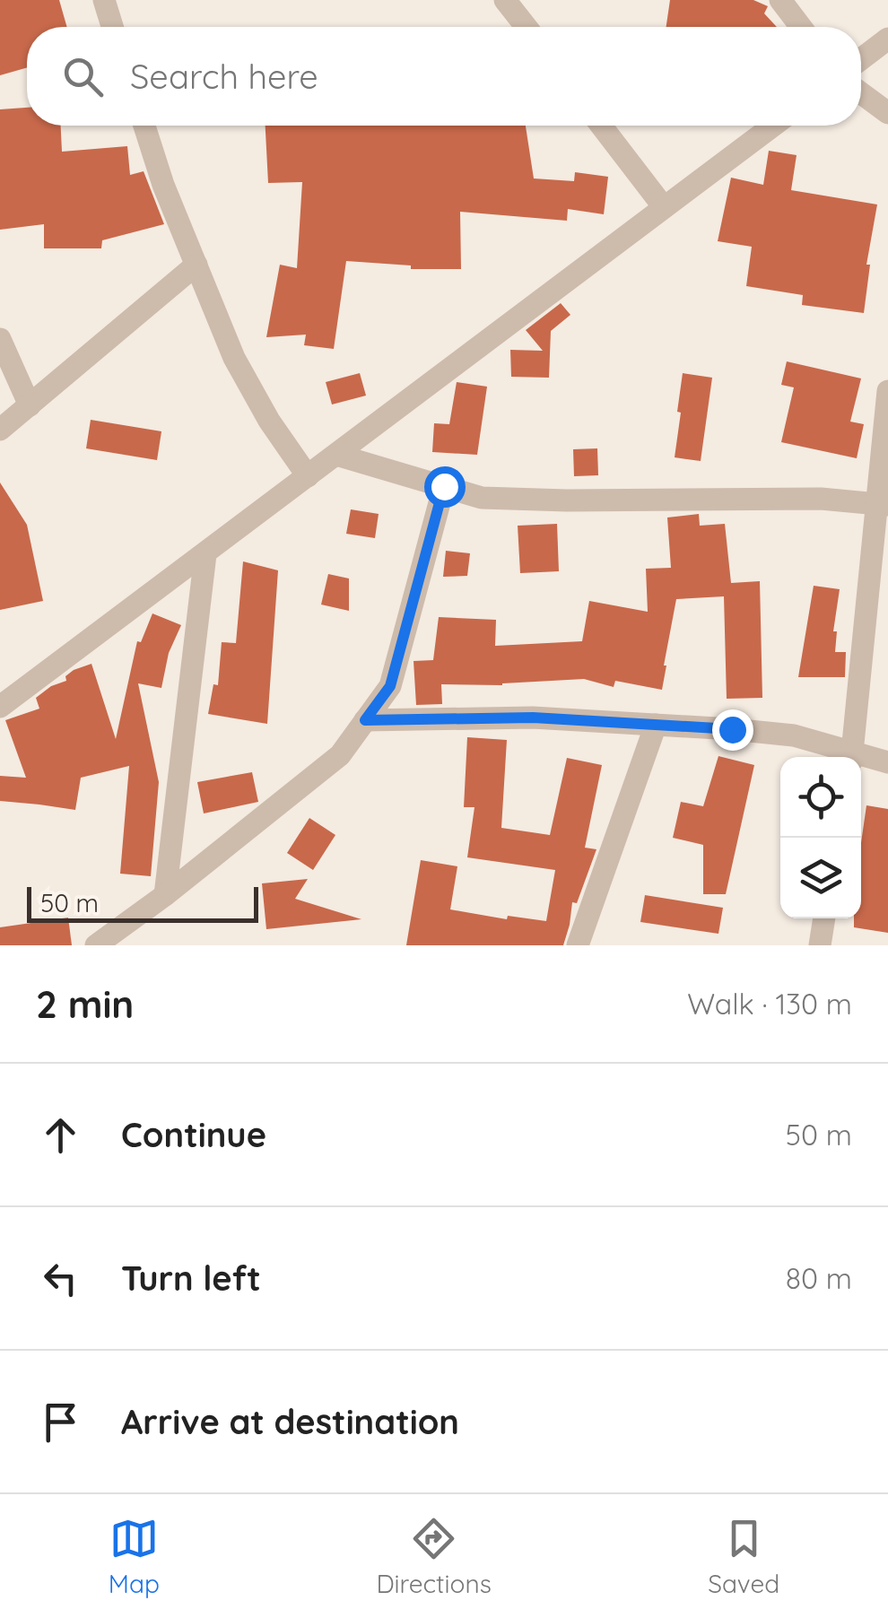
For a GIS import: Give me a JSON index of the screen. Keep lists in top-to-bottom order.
{
  "scale_bar": "50 m",
  "page": {
    "search": "Search here",
    "scale": "50 m",
    "heading": ["2 min", "Walk · 130 m"],
    "list": [
      ["Continue", "50 m"],
      ["Turn left", "80 m"],
      "Arrive at destination"
    ],
    "nav": ["Map", "Directions", "Saved"]
  }
}
